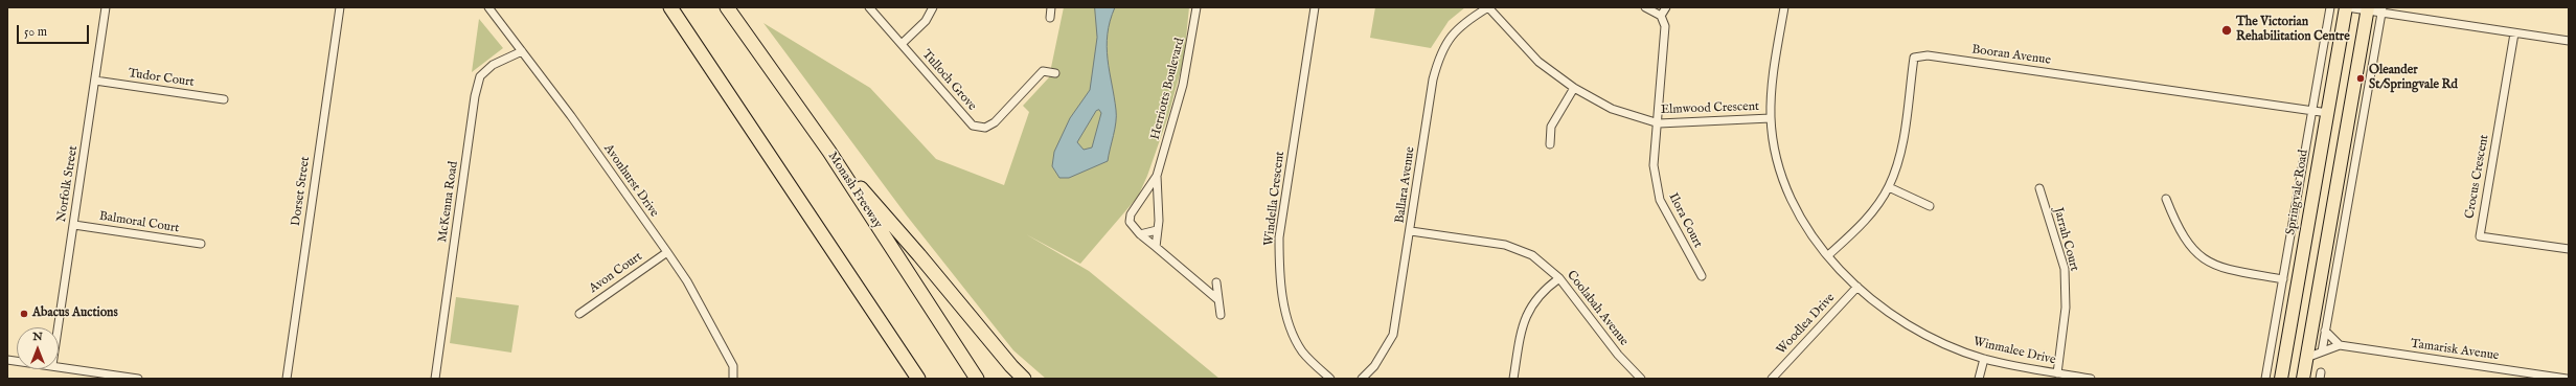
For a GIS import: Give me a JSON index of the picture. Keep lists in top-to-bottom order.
{
  "streets": {
    "highway": ["Monash Freeway", "Springvale Road"],
    "street": [
      "Booran Avenue",
      "Tudor Court",
      "Tulloch Grove",
      "Herriotts Boulevard",
      "Elmwood Crescent",
      "Crocus Crescent",
      "Avonhurst Drive",
      "Norfolk Street",
      "Ballara Avenue",
      "Dorset Street",
      "Windella Crescent",
      "McKenna Road",
      "Ilora Court",
      "Balmoral Court",
      "Jarrah Court",
      "Avon Court",
      "Coolabah Avenue",
      "Woodlea Drive",
      "Tamarisk Avenue",
      "Winmalee Drive"
    ]
  },
  "crossings": [
    ["Booran Avenue", "Springvale Road"],
    ["Booran Avenue", "Winmalee Drive"],
    ["Tudor Court", "Norfolk Street"],
    ["Elmwood Crescent", "Ballara Avenue"],
    ["Elmwood Crescent", "Ilora Court"],
    ["Elmwood Crescent", "Winmalee Drive"],
    ["Avonhurst Drive", "McKenna Road"],
    ["Avonhurst Drive", "Avon Court"],
    ["Norfolk Street", "Balmoral Court"],
    ["Ballara Avenue", "Coolabah Avenue"],
    ["Jarrah Court", "Winmalee Drive"],
    ["Woodlea Drive", "Winmalee Drive"]
  ],
  "places": ["The Victorian Rehabilitation Centre", "Oleander St/Springvale Rd", "Abacus Auctions"],
  "scale_bar": "50 m",
  "north": "top"
}
